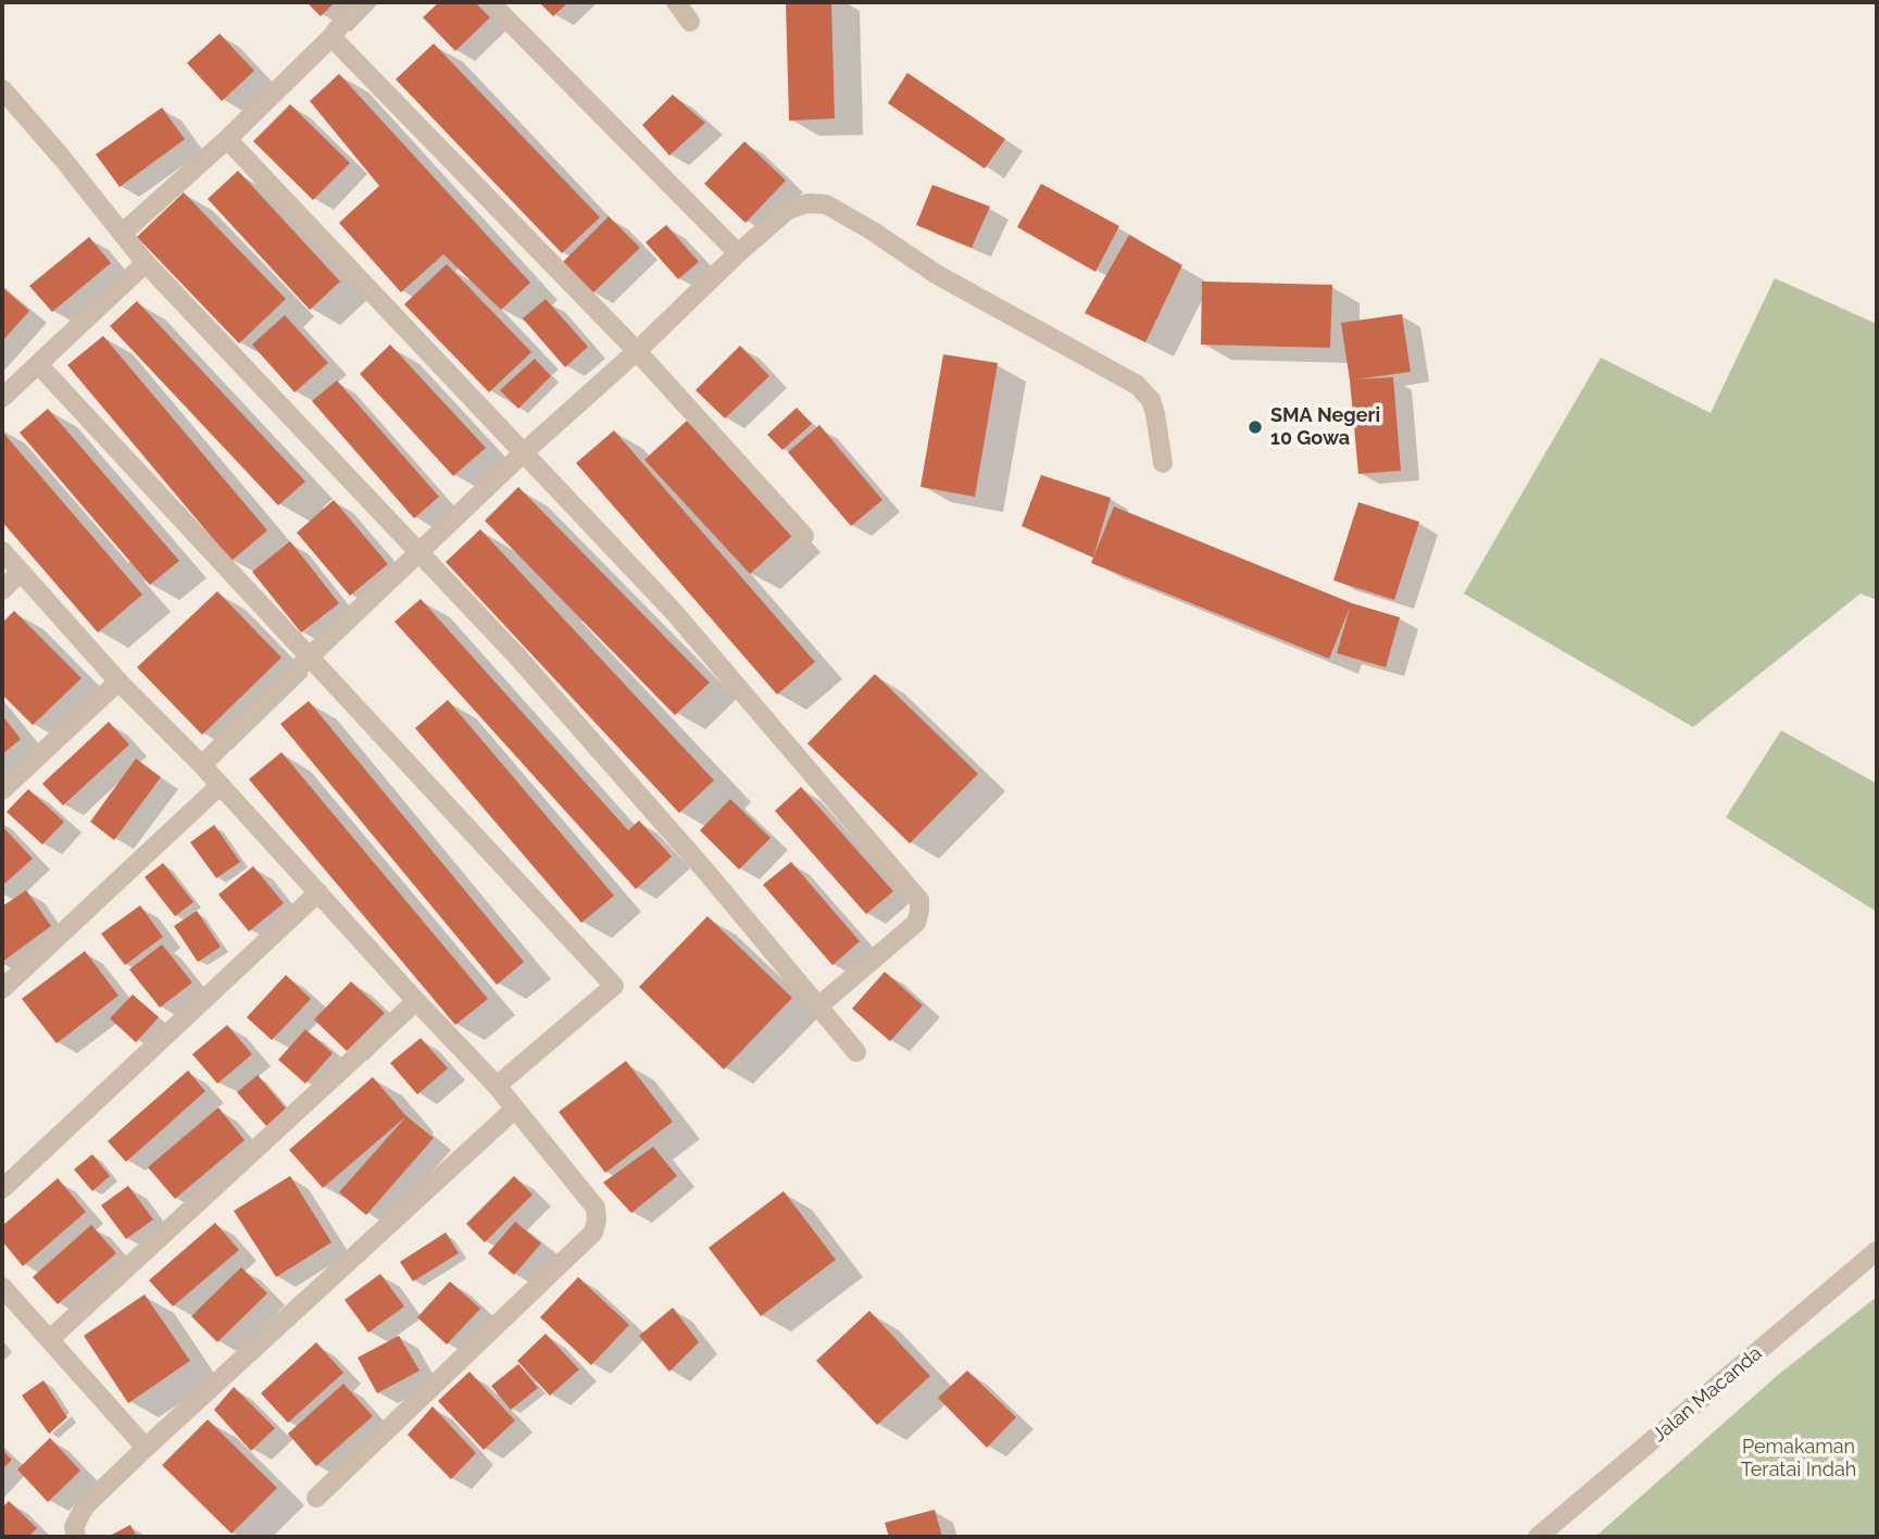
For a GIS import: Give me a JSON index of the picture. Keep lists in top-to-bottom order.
{
  "streets": {
    "street": ["Jalan Macanda"]
  },
  "parks": ["Pemakaman Teratai Indah"],
  "places": ["SMA Negeri 10 Gowa"]
}
